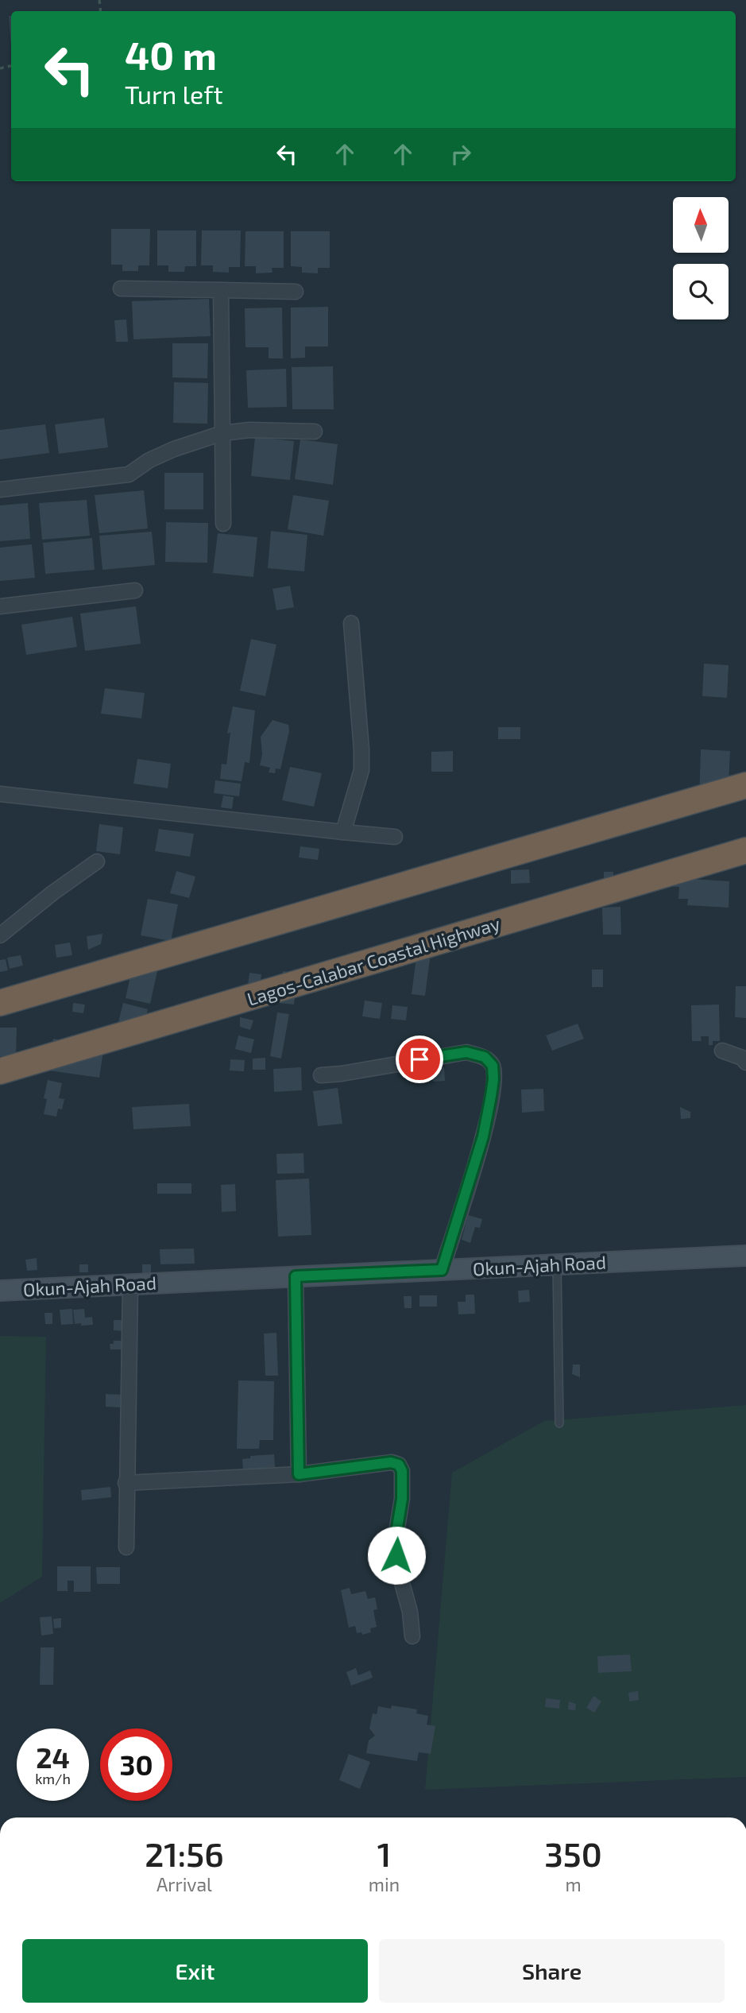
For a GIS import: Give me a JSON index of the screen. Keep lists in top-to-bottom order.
{
  "streets": {
    "highway": ["Lagos-Calabar Coastal Highway"],
    "street": ["Okun-Ajah Road"]
  },
  "north": "top",
  "page": {
    "turn": ["40 m", "Turn left"],
    "speed": "24 km/h",
    "limit": "30",
    "eta": [
      "21:56",
      "Arrival",
      "1",
      "min",
      "350",
      "m"
    ],
    "buttons": ["Exit", "Share"]
  }
}
